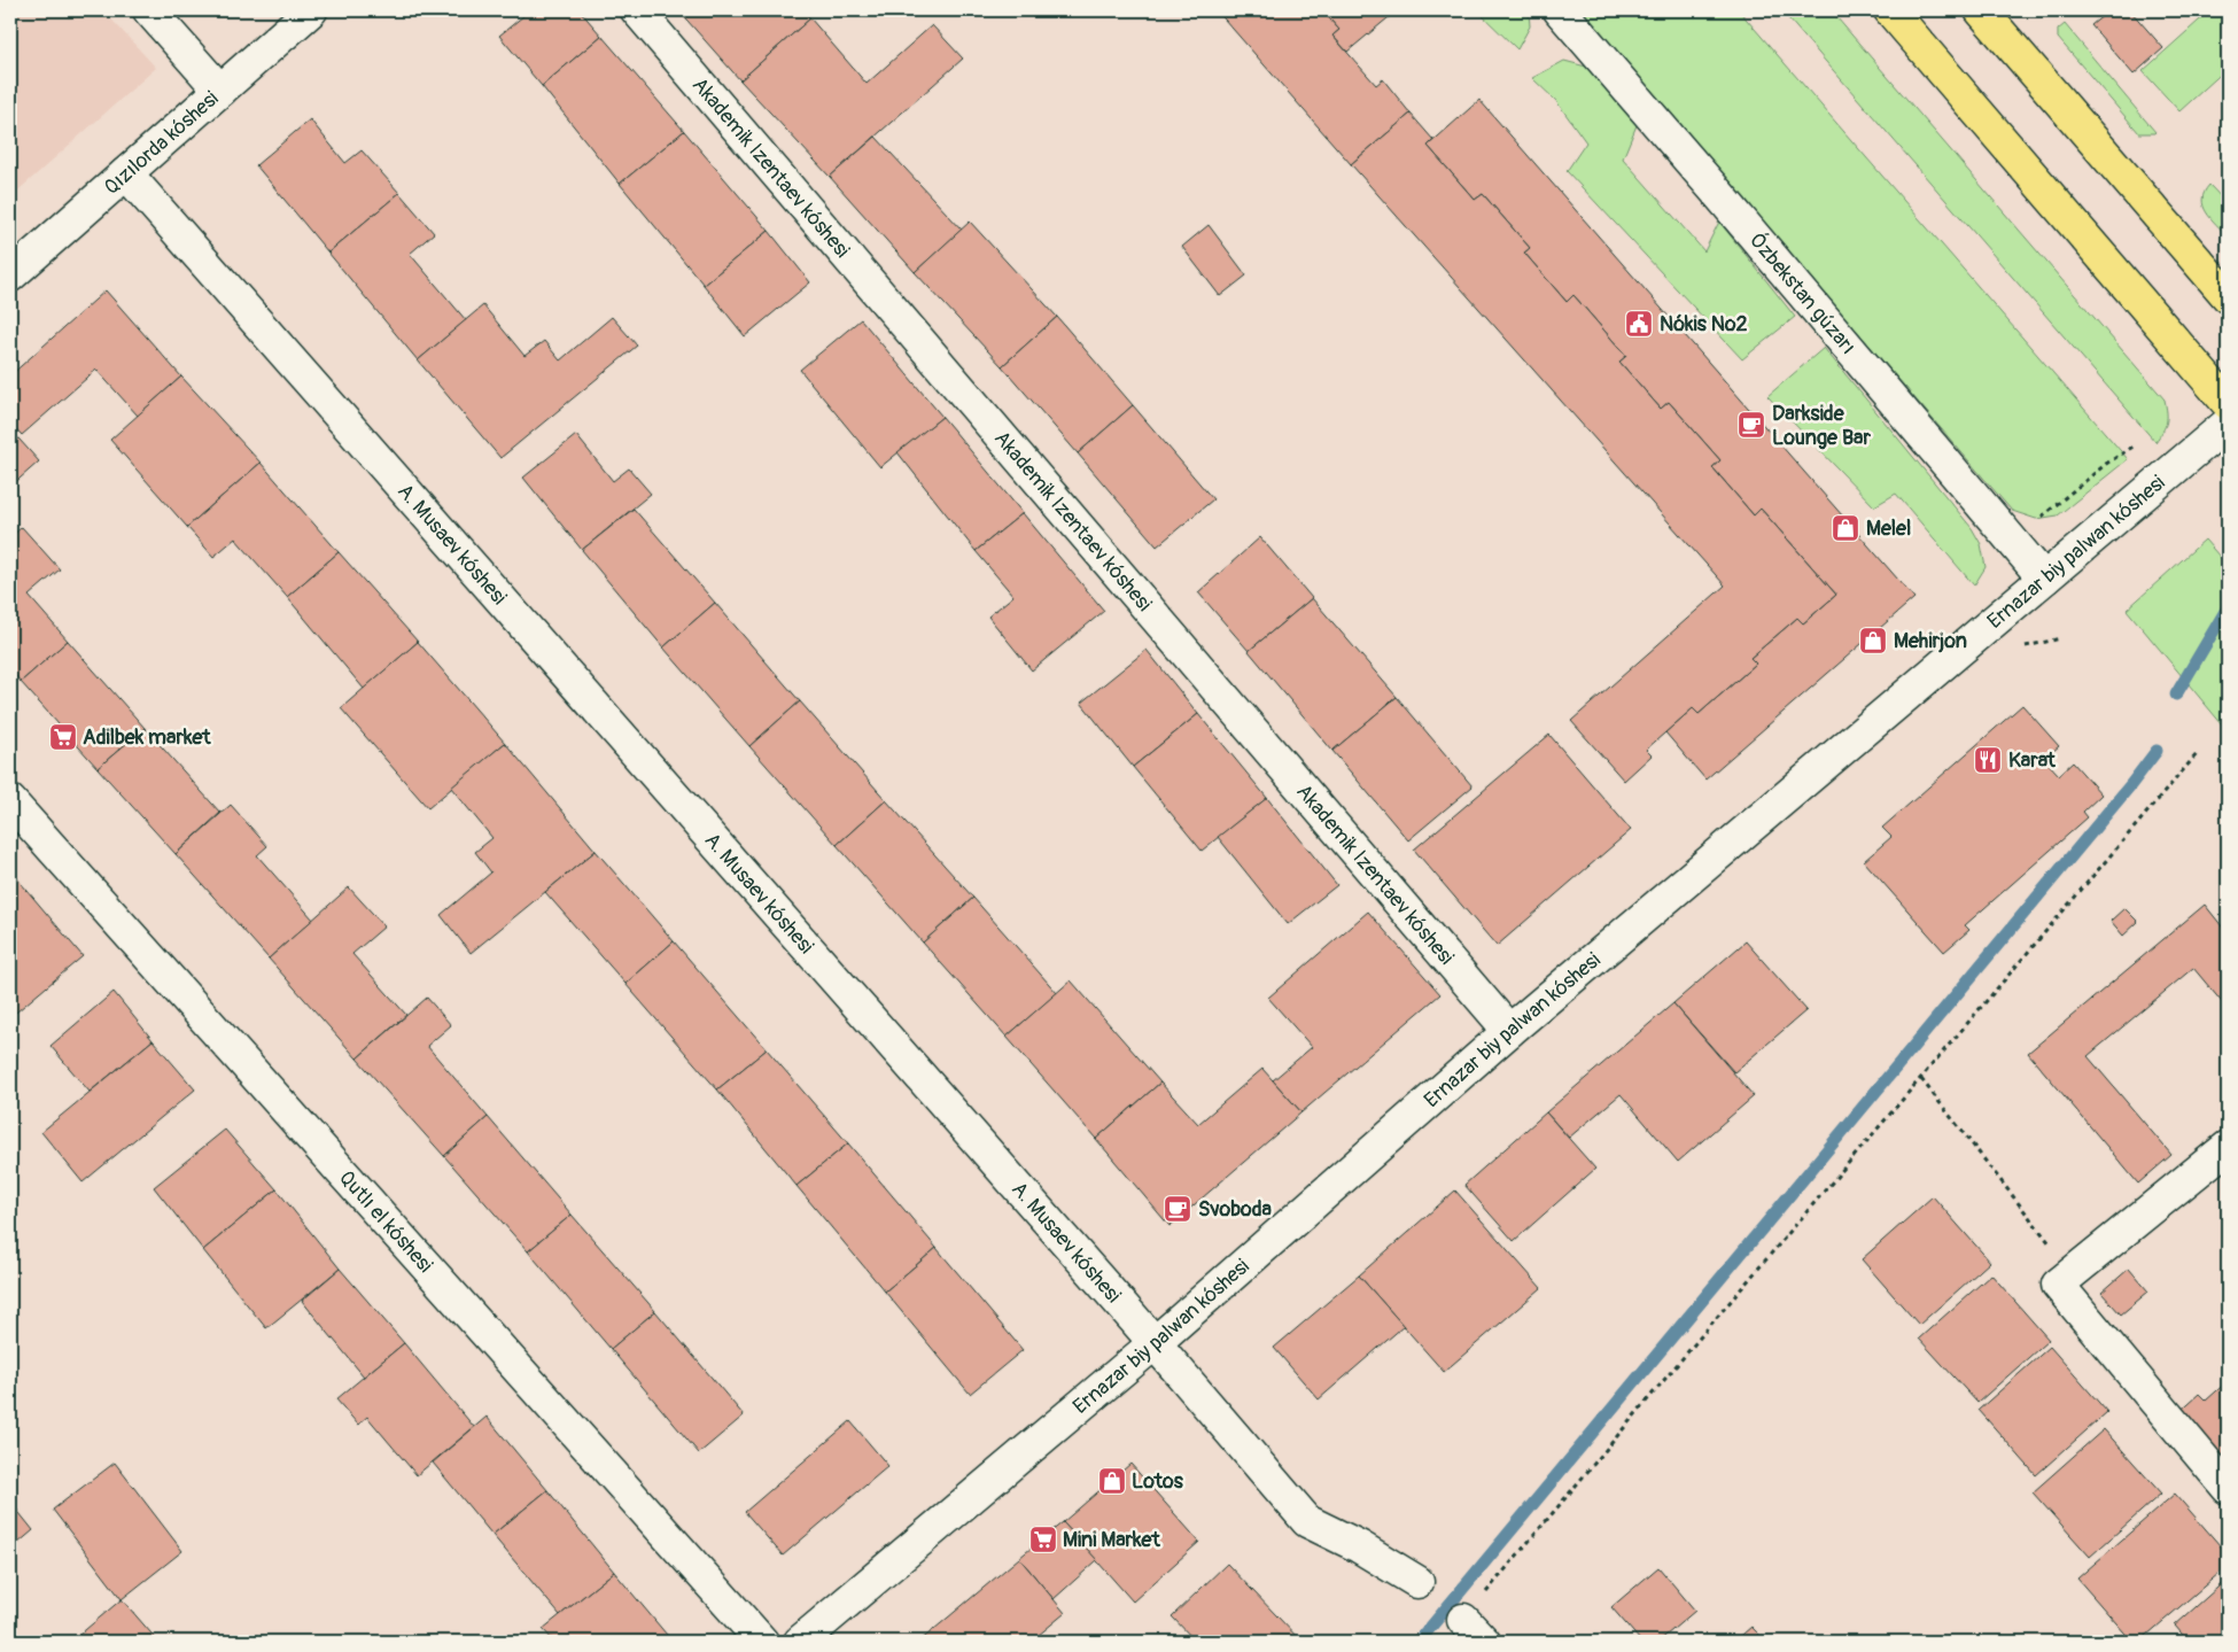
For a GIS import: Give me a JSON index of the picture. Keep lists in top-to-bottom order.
{
  "streets": {
    "street": [
      "Qızılorda kóshesi",
      "Akademik Izentaev kóshesi",
      "Ózbekstan gúzarı",
      "A. Musaev kóshesi",
      "Ernazar biy palwan kóshesi",
      "Qutlı el kóshesi"
    ]
  },
  "crossings": [
    ["Qızılorda kóshesi", "A. Musaev kóshesi"],
    ["Akademik Izentaev kóshesi", "Ernazar biy palwan kóshesi"],
    ["Ózbekstan gúzarı", "Ernazar biy palwan kóshesi"],
    ["A. Musaev kóshesi", "Ernazar biy palwan kóshesi"]
  ],
  "places": {
    "public building": ["Nókis №2"],
    "cafe": ["Darkside Lounge Bar", "Svoboda"],
    "shop": ["Melel", "Mehirjon", "Lotos"],
    "supermarket": ["Adilbek market", "Mini Market"],
    "restaurant": ["Karat"]
  }
}
